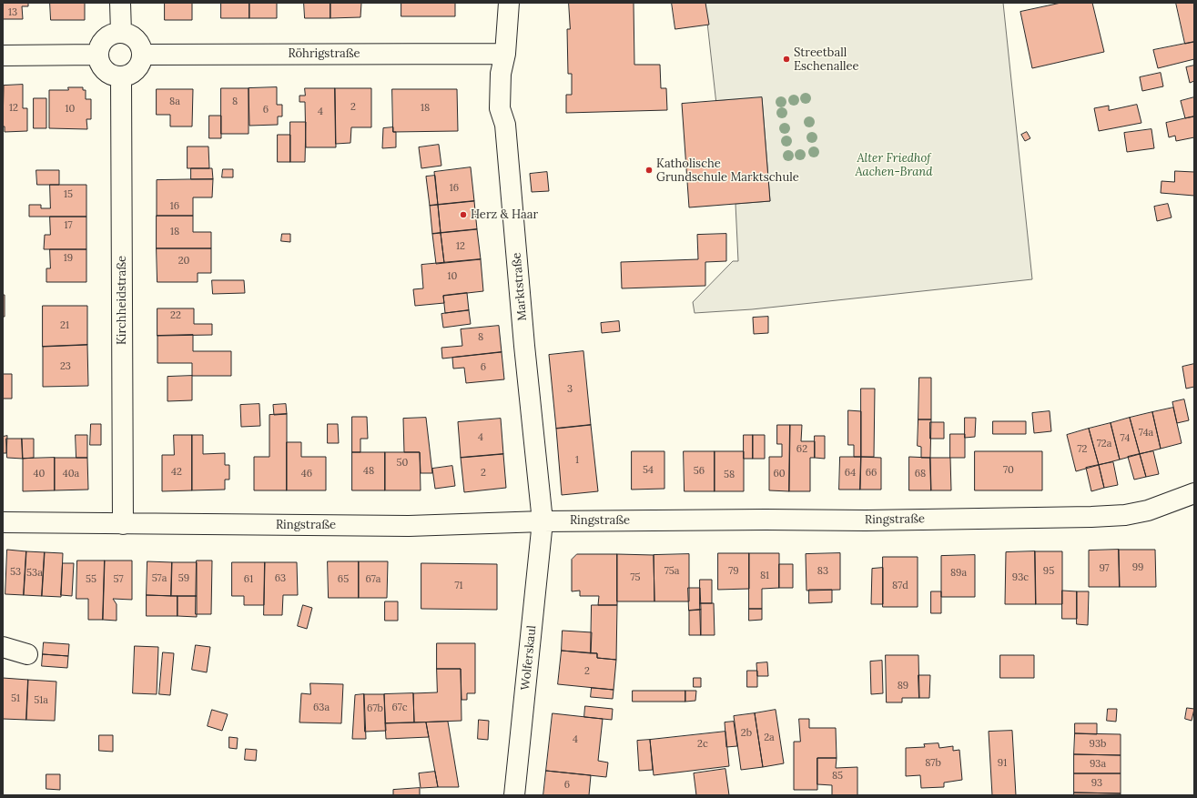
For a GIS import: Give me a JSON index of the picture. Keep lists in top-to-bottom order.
{
  "streets": {
    "street": [
      "Röhrigstraße",
      "Marktstraße",
      "Kirchheidstraße",
      "Ringstraße",
      "Wolferskaul"
    ]
  },
  "crossings": [
    ["Röhrigstraße", "Marktstraße"],
    ["Röhrigstraße", "Kirchheidstraße"],
    ["Marktstraße", "Ringstraße"],
    ["Marktstraße", "Wolferskaul"],
    ["Kirchheidstraße", "Ringstraße"],
    ["Ringstraße", "Wolferskaul"]
  ],
  "parks": ["Alter Friedhof Aachen-Brand"],
  "places": ["Streetball Eschenallee", "Katholische Grundschule Marktschule", "Herz & Haar"],
  "house_numbers": [
    "13",
    "8a",
    "8",
    "2",
    "12",
    "18",
    "10",
    "6",
    "4",
    "16",
    "15",
    "16",
    "17",
    "18",
    "12",
    "19",
    "20",
    "10",
    "22",
    "21",
    "8",
    "23",
    "6",
    "3",
    "74a",
    "4",
    "74",
    "72a",
    "62",
    "72",
    "1",
    "50",
    "54",
    "70",
    "48",
    "56",
    "42",
    "2",
    "64",
    "66",
    "40",
    "40a",
    "46",
    "60",
    "68",
    "58",
    "99",
    "97",
    "75a",
    "79",
    "83",
    "95",
    "53",
    "53a",
    "89a",
    "81",
    "75",
    "93c",
    "57a",
    "59",
    "63",
    "55",
    "57",
    "61",
    "65",
    "67a",
    "71",
    "87d",
    "2",
    "89",
    "51",
    "51a",
    "63a",
    "67c",
    "67b",
    "2b",
    "2a",
    "4",
    "2c",
    "93b",
    "87b",
    "91",
    "93a",
    "85",
    "93",
    "6"
  ]
}
